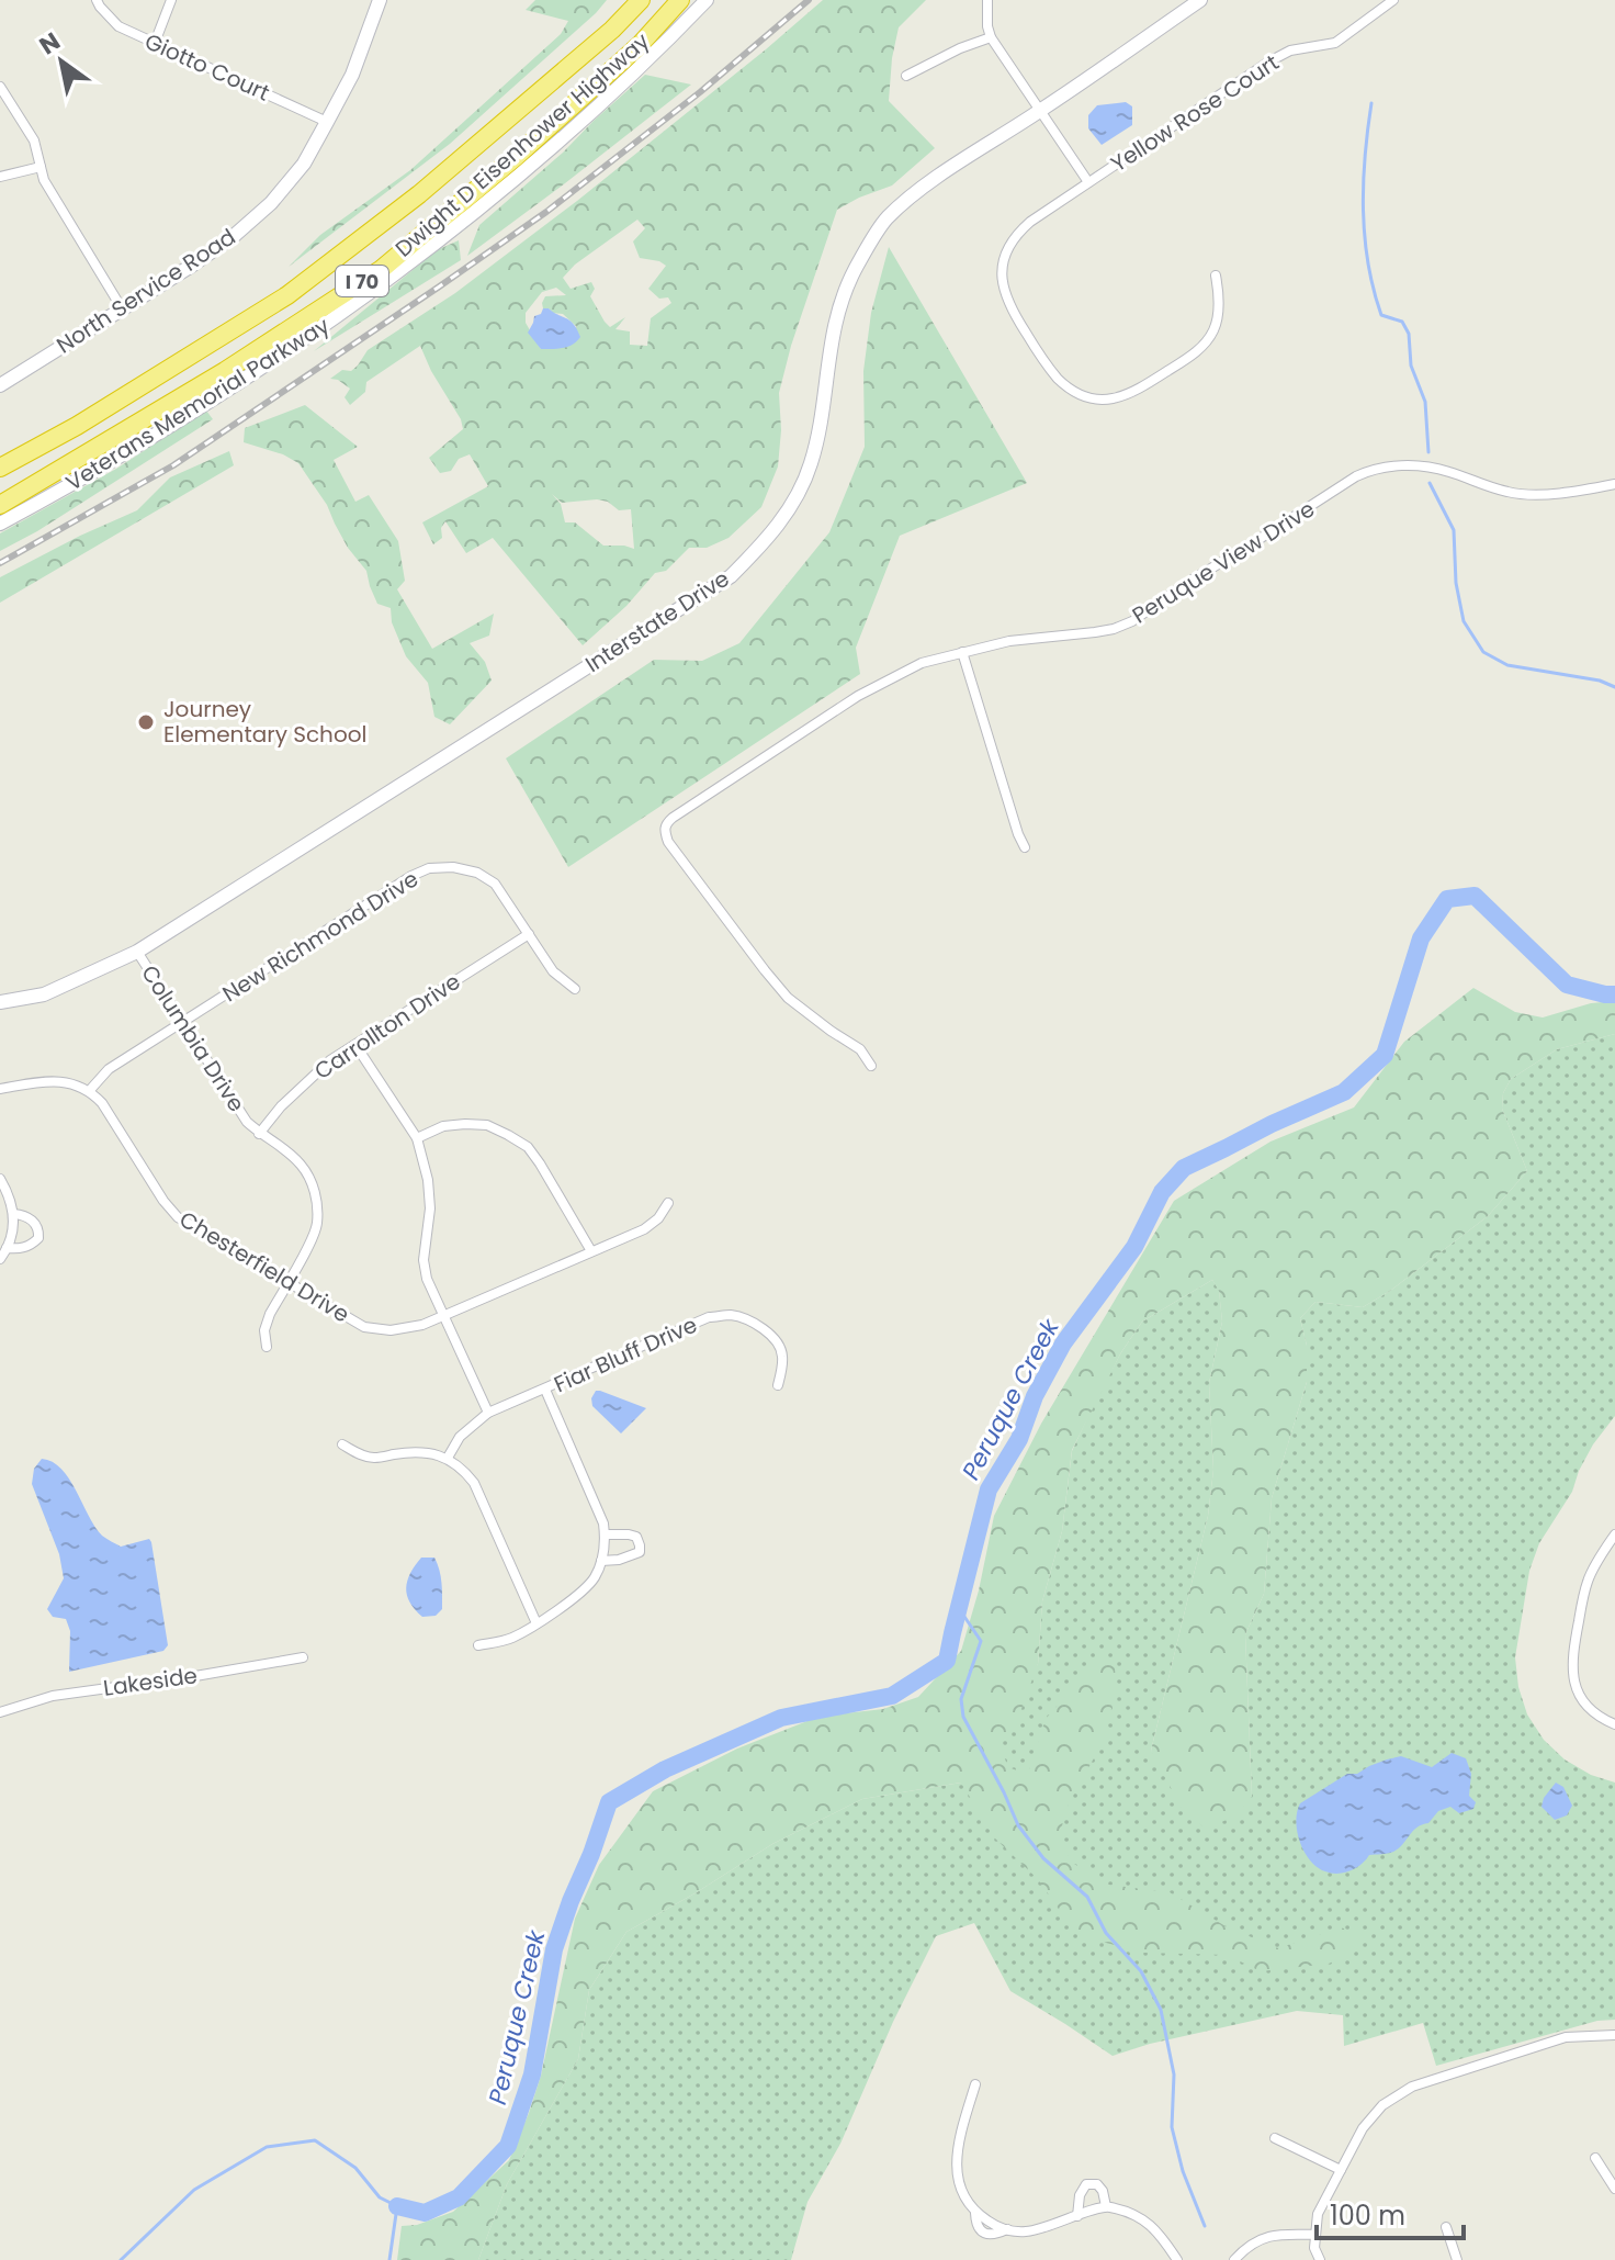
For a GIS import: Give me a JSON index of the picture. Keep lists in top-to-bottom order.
{
  "streets": {
    "highway": ["Dwight D Eisenhower Highway", "I 70"],
    "main road": ["North Service Road", "Veterans Memorial Parkway", "Interstate Drive"],
    "street": [
      "Giotto Court",
      "Yellow Rose Court",
      "Peruque View Drive",
      "New Richmond Drive",
      "Carrollton Drive",
      "Columbia Drive",
      "Chesterfield Drive",
      "Fiar Bluff Drive",
      "Lakeside"
    ]
  },
  "crossings": [
    ["Giotto Court", "North Service Road"],
    ["Interstate Drive", "Columbia Drive"],
    ["New Richmond Drive", "Carrollton Drive"],
    ["New Richmond Drive", "Columbia Drive"],
    ["New Richmond Drive", "Chesterfield Drive"],
    ["Carrollton Drive", "Columbia Drive"],
    ["Columbia Drive", "Chesterfield Drive"]
  ],
  "water": ["Peruque Creek"],
  "places": ["Journey Elementary School"],
  "scale_bar": "100 m",
  "north": "top left"
}
